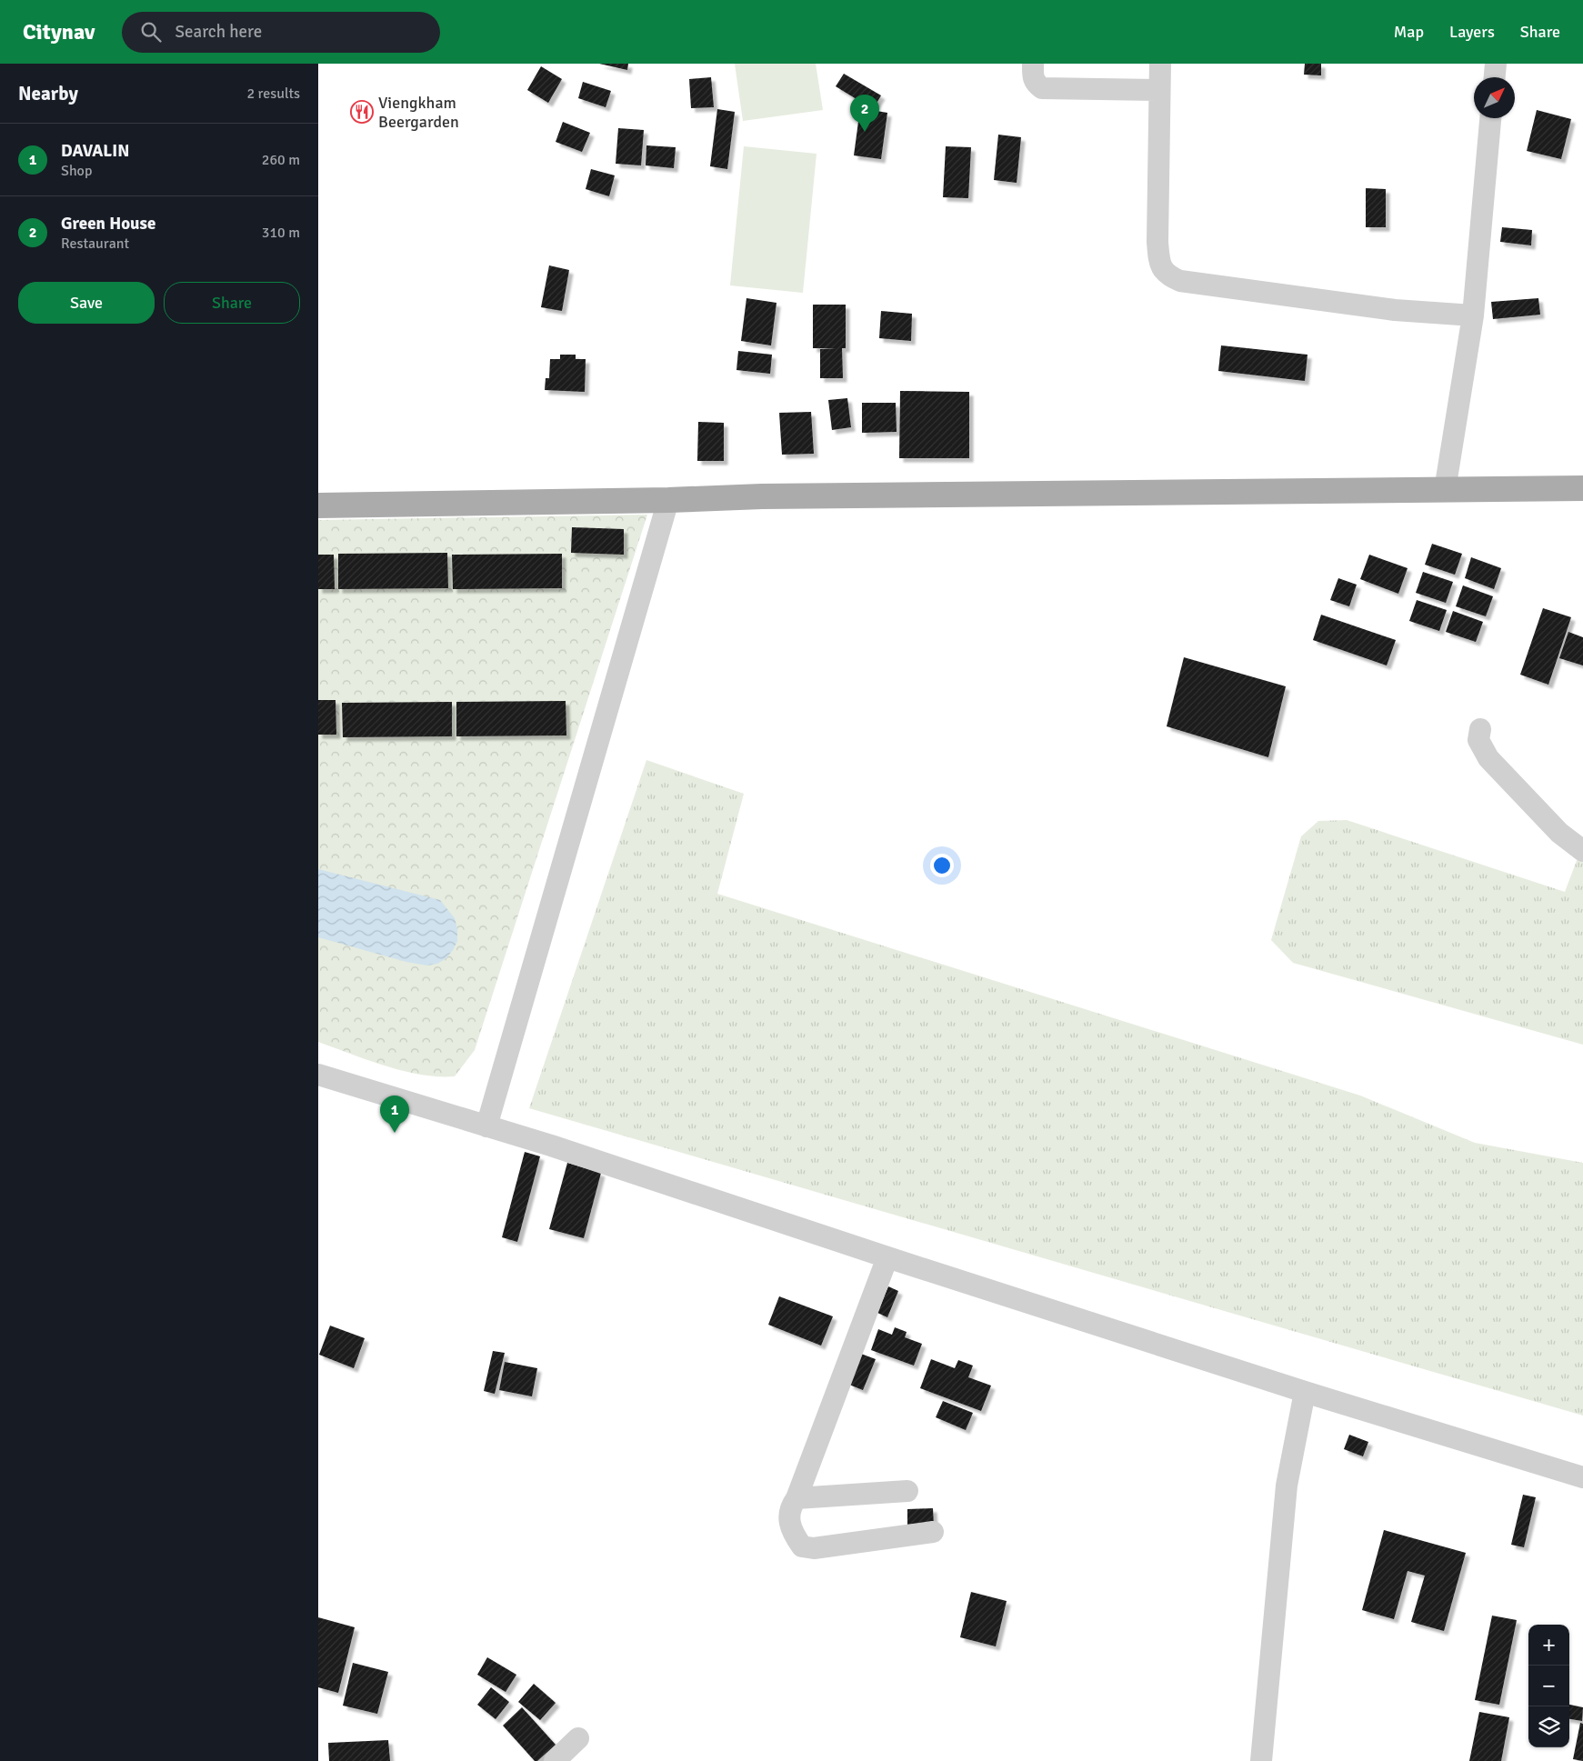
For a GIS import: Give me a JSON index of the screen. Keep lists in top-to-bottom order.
{
  "places": {
    "restaurant": ["Viengkham Beergarden"]
  },
  "north": "top right",
  "page": {
    "header": "Citynav",
    "search": "Search here",
    "nav": ["Map", "Layers", "Share"],
    "heading": ["Nearby", "2 results"],
    "pins": ["2", "1"],
    "list": [
      {
        "mark": "1",
        "name": "DAVALIN",
        "note": "Shop",
        "value": "260 m"
      },
      {
        "mark": "2",
        "name": "Green House",
        "note": "Restaurant",
        "value": "310 m"
      }
    ],
    "buttons": ["Save", "Share"],
    "map_buttons": ["+", "−"]
  }
}
